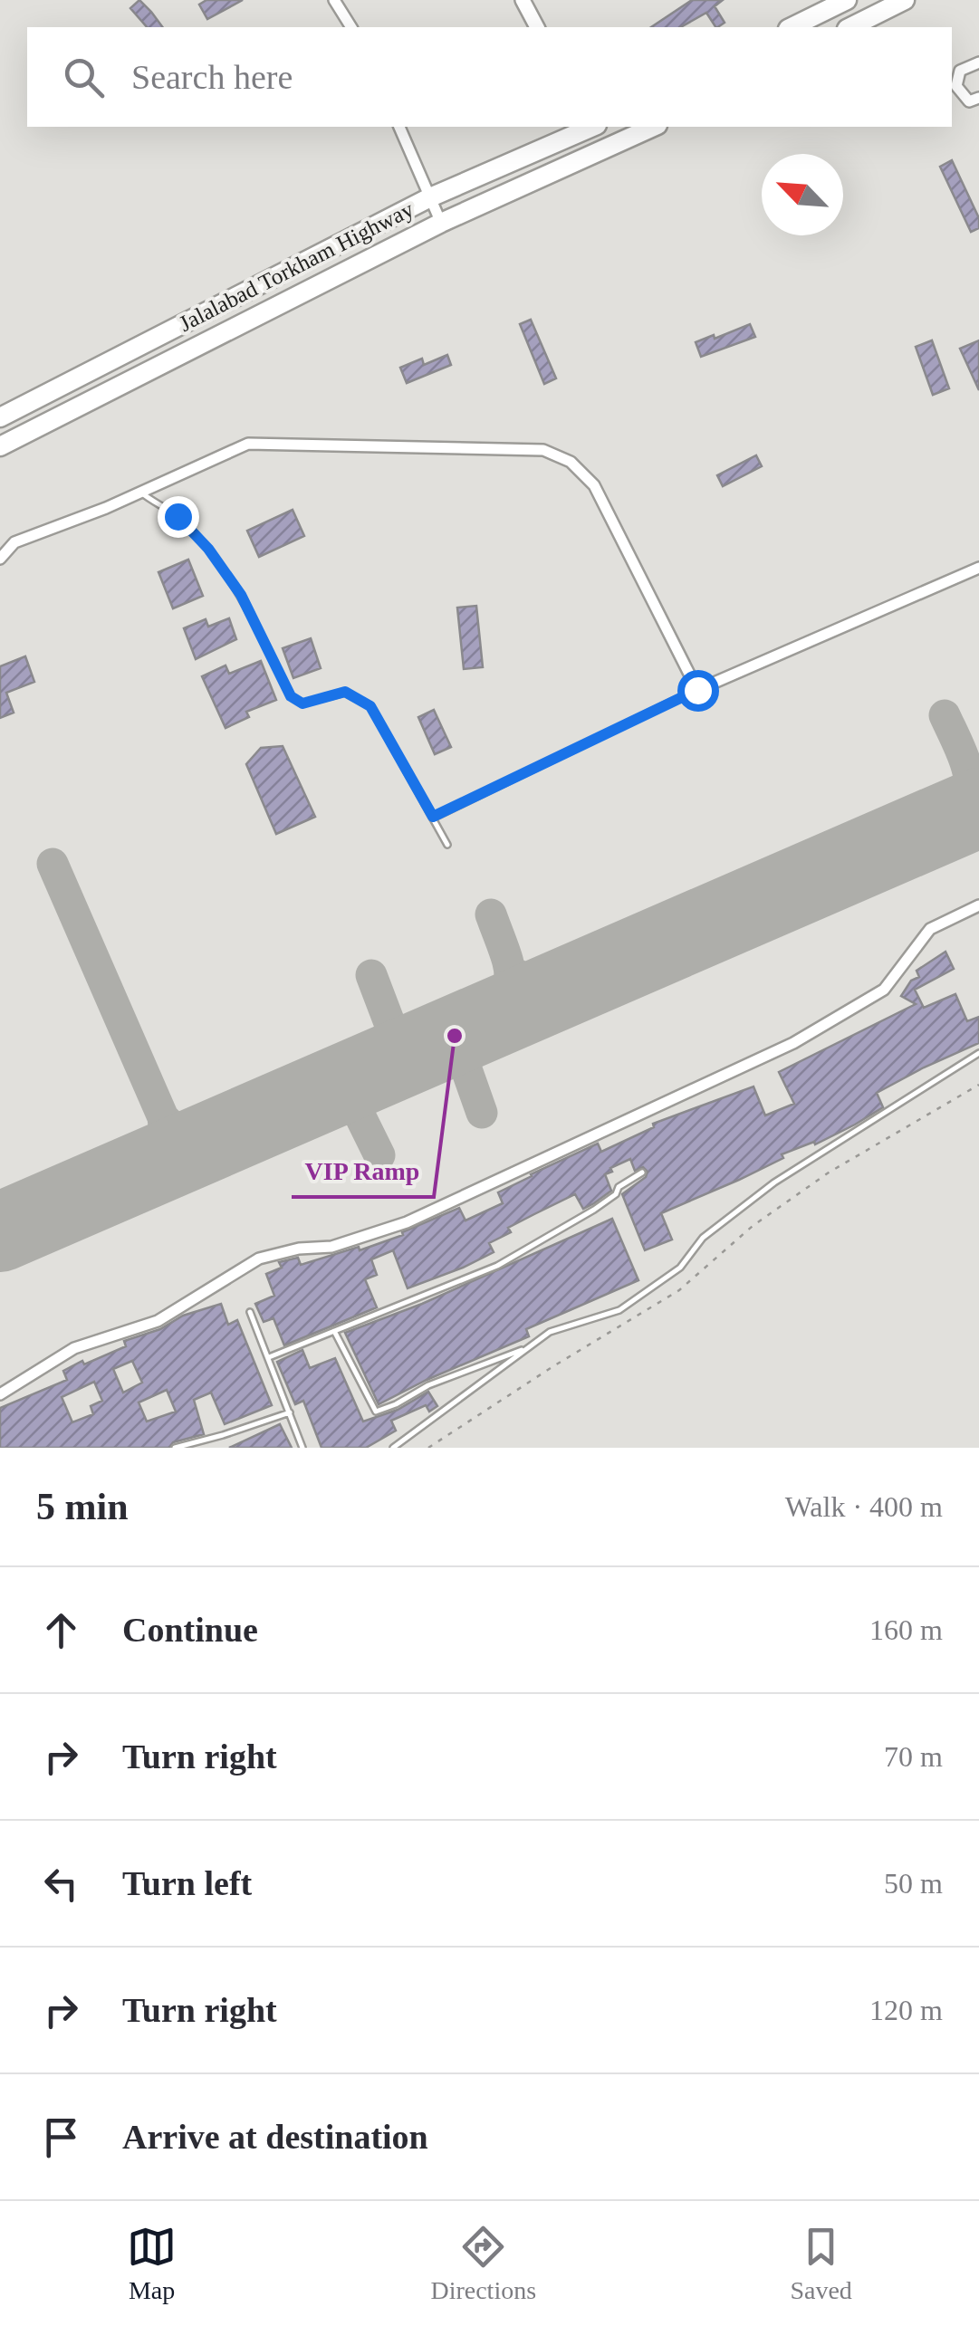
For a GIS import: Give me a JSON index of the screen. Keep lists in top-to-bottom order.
{
  "streets": {
    "highway": ["Jalalabad Torkham Highway"]
  },
  "places": ["VIP Ramp"],
  "north": "top left",
  "page": {
    "search": "Search here",
    "heading": ["5 min", "Walk · 400 m"],
    "list": [
      ["Continue", "160 m"],
      ["Turn right", "70 m"],
      ["Turn left", "50 m"],
      ["Turn right", "120 m"],
      "Arrive at destination"
    ],
    "nav": ["Map", "Directions", "Saved"]
  }
}
